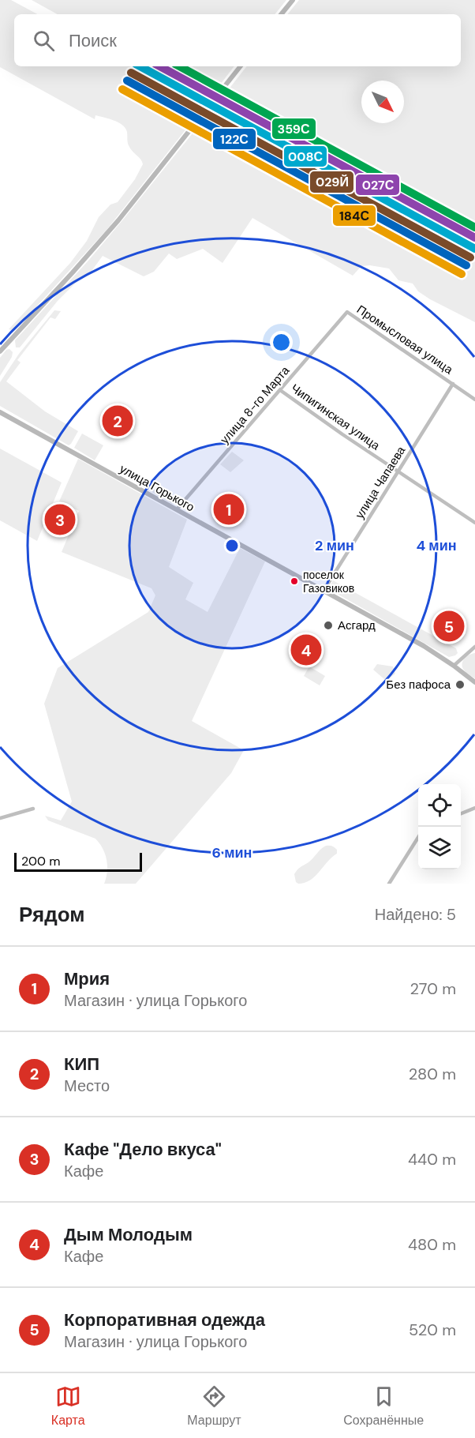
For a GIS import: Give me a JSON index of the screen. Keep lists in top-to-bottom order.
{
  "streets": {
    "main road": ["улица Горького"],
    "street": [
      "Промысловая улица",
      "улица 8-го Марта",
      "Чипигинская улица",
      "улица Чапаева"
    ]
  },
  "crossings": [
    ["Промысловая улица", "улица 8-го Марта"],
    ["Промысловая улица", "улица Чапаева"],
    ["улица 8-го Марта", "Чипигинская улица"],
    ["улица 8-го Марта", "улица Горького"],
    ["Чипигинская улица", "улица Чапаева"],
    ["улица Чапаева", "улица Горького"]
  ],
  "places": ["поселок Газовиков", "Асгард", "Без пафоса"],
  "lines": [
    "transit line 008С",
    "transit line 027С",
    "transit line 359С",
    "transit line 029Й",
    "transit line 122С",
    "transit line 184С"
  ],
  "scale_bar": "200 m",
  "north": "bottom right",
  "page": {
    "search": "Поиск",
    "pins": [
      "2",
      "1",
      "3",
      "5",
      "4"
    ],
    "scale": "200 m",
    "heading": ["Рядом", "Найдено: 5"],
    "list": [
      {
        "mark": "1",
        "name": "Мрия",
        "note": "Магазин · улица Горького",
        "value": "270 m"
      },
      {
        "mark": "2",
        "name": "КИП",
        "note": "Место",
        "value": "280 m"
      },
      {
        "mark": "3",
        "name": "Кафе \"Дело вкуса\"",
        "note": "Кафе",
        "value": "440 m"
      },
      {
        "mark": "4",
        "name": "Дым Молодым",
        "note": "Кафе",
        "value": "480 m"
      },
      {
        "mark": "5",
        "name": "Корпоративная одежда",
        "note": "Магазин · улица Горького",
        "value": "520 m"
      }
    ],
    "nav": ["Карта", "Маршрут", "Сохранённые"]
  },
  "rings": ["2 мин", "4 мин", "6 мин"]
}
